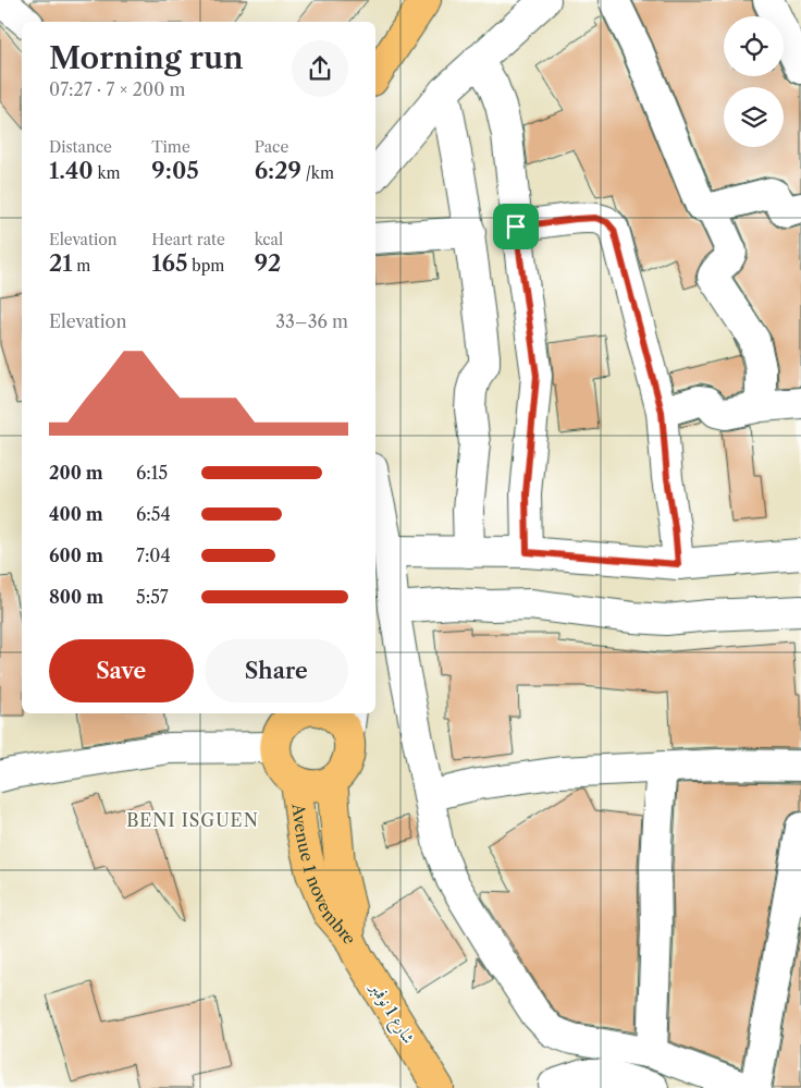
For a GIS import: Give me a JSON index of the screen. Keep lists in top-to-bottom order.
{
  "streets": {
    "main road": ["Avenue 1 novembre", "شارع 1 نوفمبر"]
  },
  "crossings": [
    ["Avenue 1 novembre", "شارع 1 نوفمبر"]
  ],
  "districts": ["BENI ISGUEN"],
  "page": {
    "heading": ["Morning run", "07:27 · 7 × 200 m"],
    "stats": [
      ["Distance", "1.40 km"],
      ["Time", "9:05"],
      ["Pace", "6:29 /km"],
      ["Elevation", "21 m"],
      ["Heart rate", "165 bpm"],
      ["kcal", "92"]
    ],
    "chart": ["Elevation", "33–36 m"],
    "list": [
      {
        "name": "200 m",
        "note": "6:15"
      },
      {
        "name": "400 m",
        "note": "6:54"
      },
      {
        "name": "600 m",
        "note": "7:04"
      },
      {
        "name": "800 m",
        "note": "5:57"
      }
    ],
    "buttons": ["Save", "Share"]
  }
}
